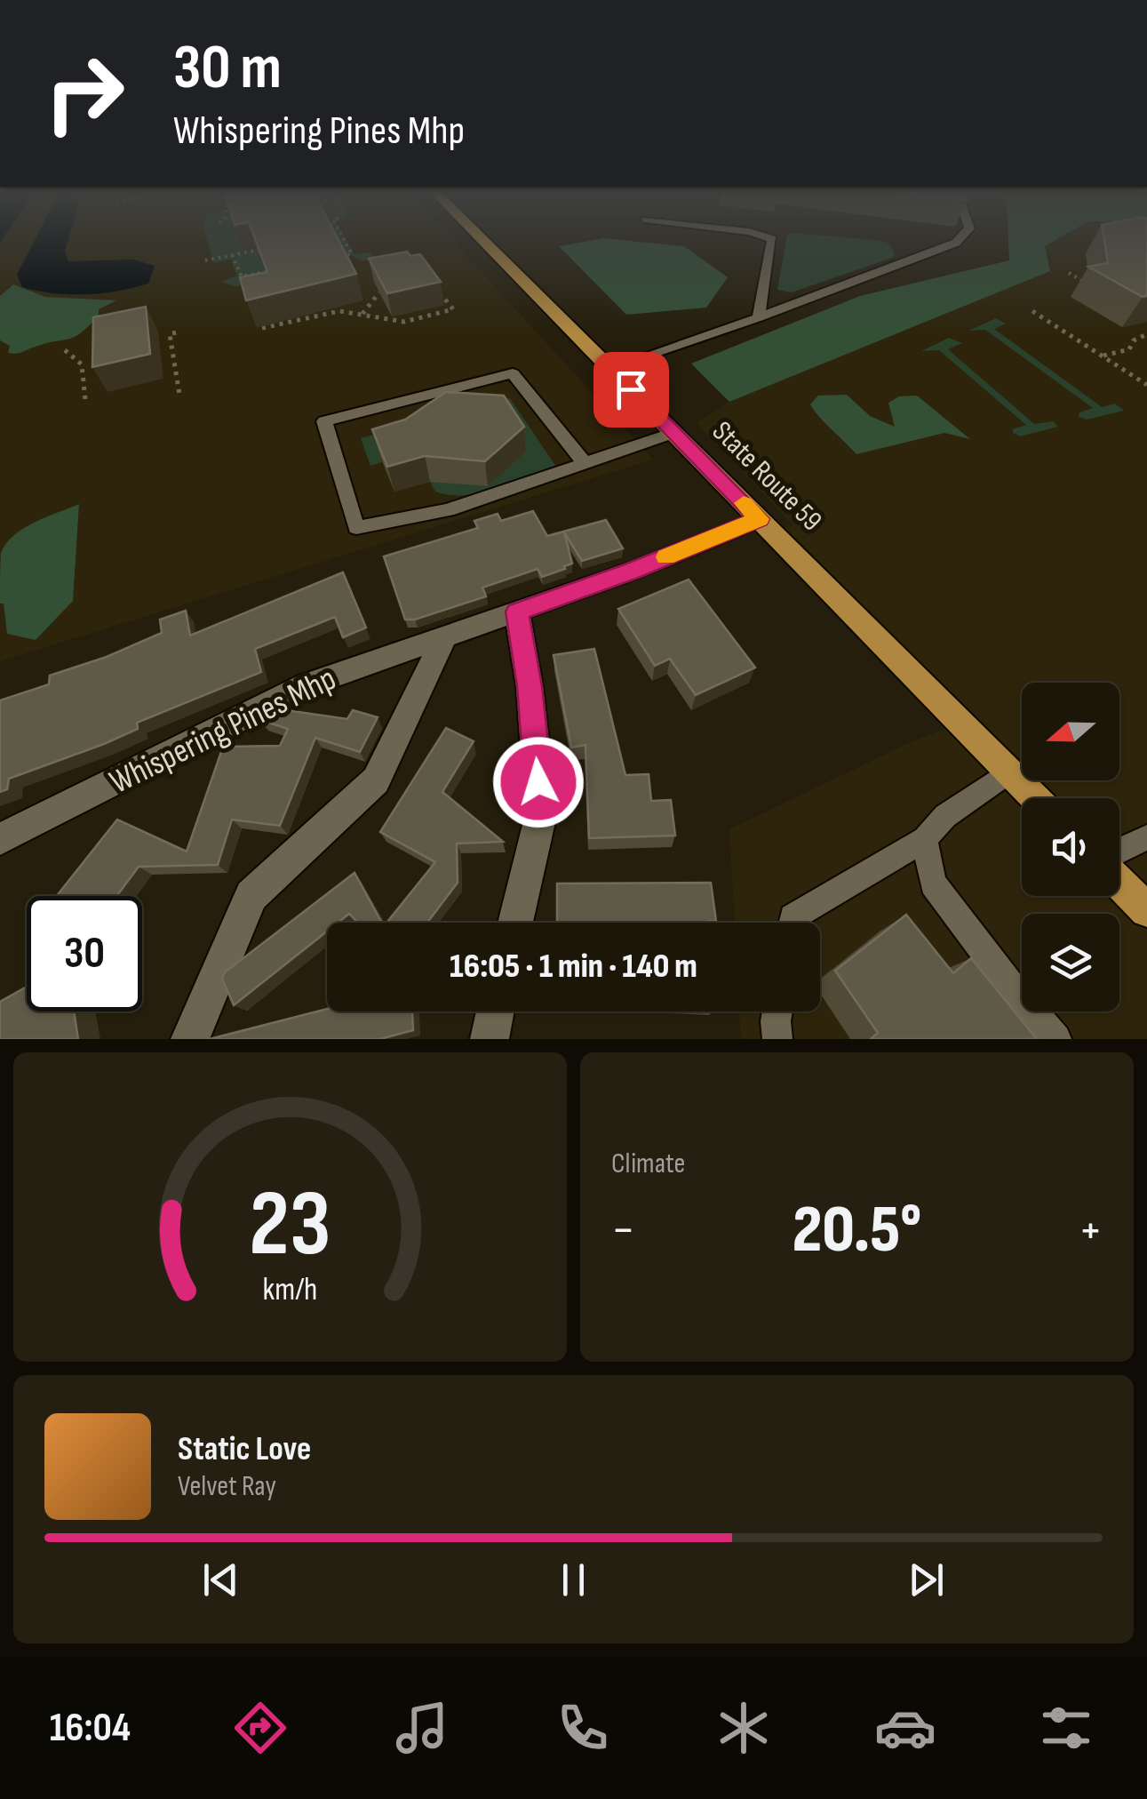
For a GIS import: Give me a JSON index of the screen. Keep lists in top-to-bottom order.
{
  "streets": {
    "main road": ["State Route 59"],
    "street": ["Whispering Pines Mhp"]
  },
  "crossings": [
    ["State Route 59", "Whispering Pines Mhp"]
  ],
  "north": "left",
  "page": {
    "turn": ["30 m", "Whispering Pines Mhp"],
    "limit": "30",
    "trip": "16:05 · 1 min · 140 m",
    "tile": "Climate",
    "heat": ["−", "20.5°", "+"],
    "song": ["Static Love", "Velvet Ray"],
    "tabs": "16:04",
    "gauge": ["23", "km/h"]
  }
}
